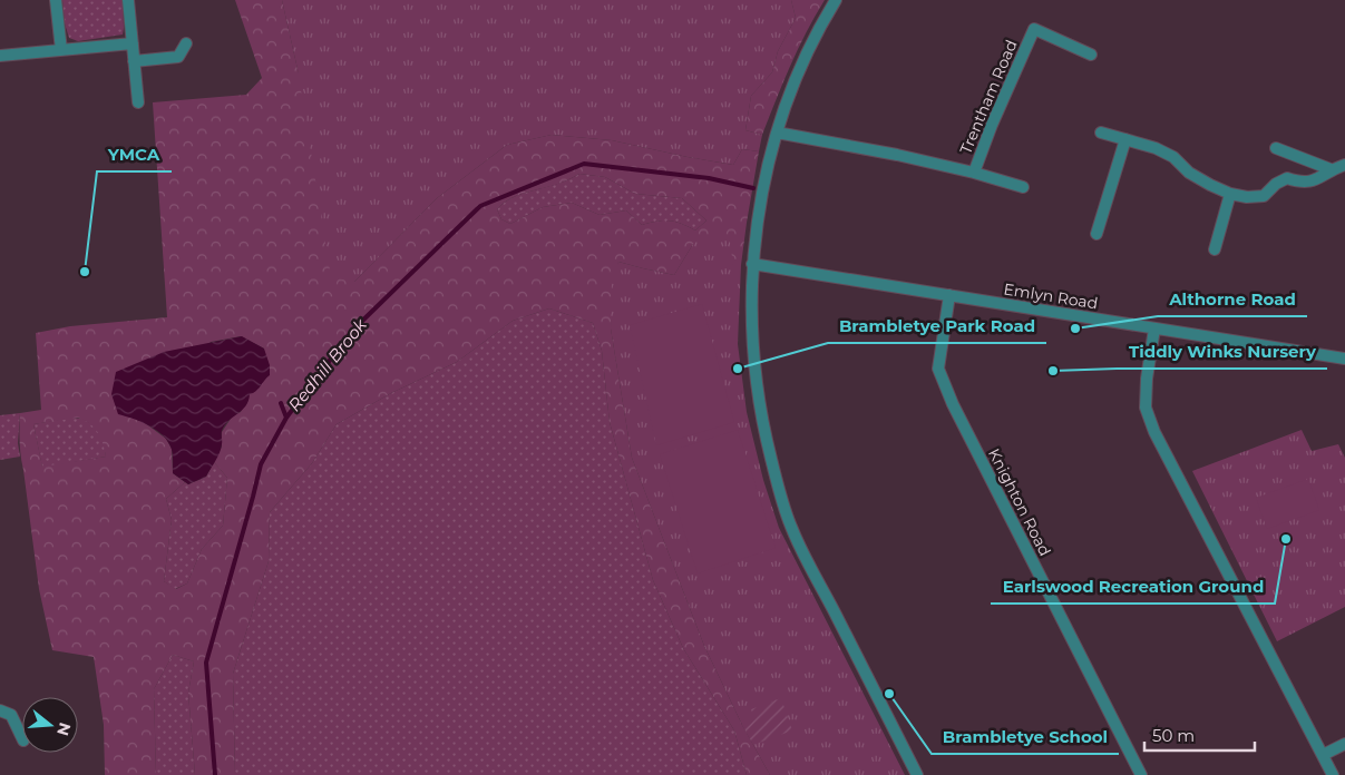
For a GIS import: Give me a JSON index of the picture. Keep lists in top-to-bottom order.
{
  "streets": {
    "street": ["Trentham Road", "Emlyn Road", "Knighton Road"]
  },
  "crossings": [
    ["Emlyn Road", "Knighton Road"]
  ],
  "water": ["Redhill Brook"],
  "places": [
    "YMCA",
    "Althorne Road",
    "Brambletye Park Road",
    "Tiddly Winks Nursery",
    "Earlswood Recreation Ground",
    "Brambletye School"
  ],
  "scale_bar": "50 m",
  "north": "right"
}
